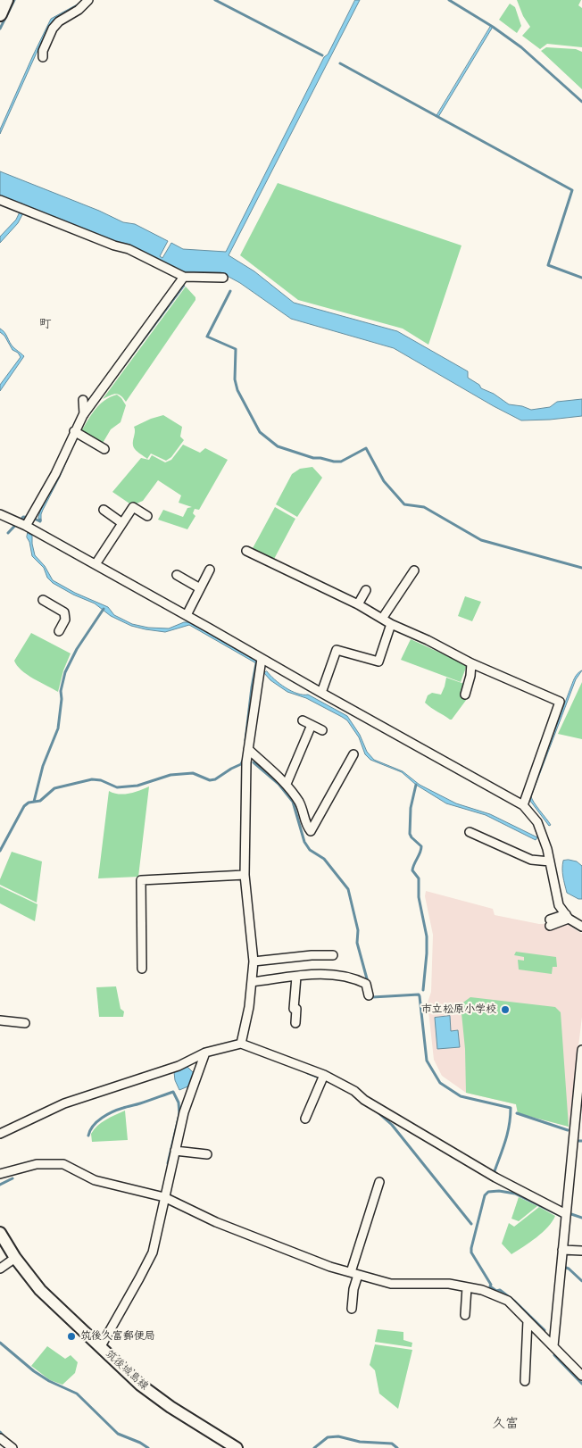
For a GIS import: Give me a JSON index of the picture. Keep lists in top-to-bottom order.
{
  "streets": {
    "street": ["筑後城島線"]
  },
  "districts": ["町", "久富"],
  "places": ["市立松原小学校", "筑後久富郵便局"]
}
